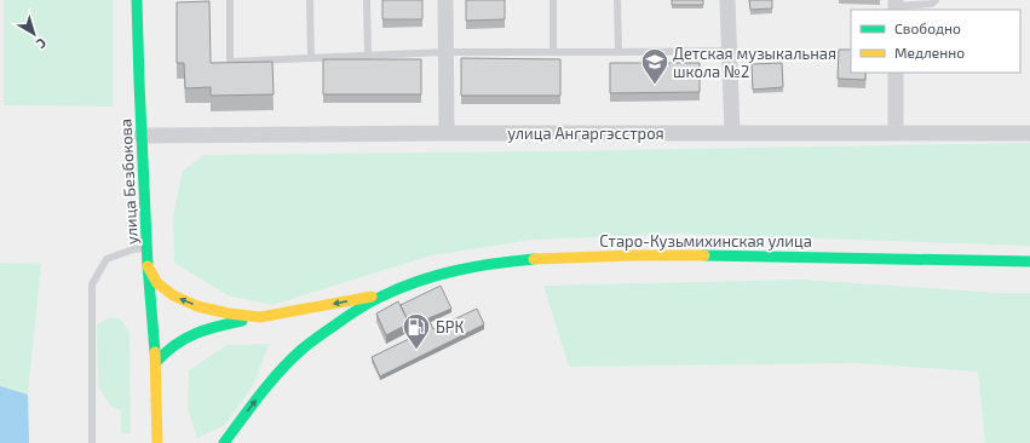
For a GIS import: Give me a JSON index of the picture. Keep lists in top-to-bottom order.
{
  "streets": {
    "main road": ["улица Безбокова", "Старо-Кузьмихинская улица"],
    "street": ["улица Ангаргэсстроя"]
  },
  "crossings": [
    ["улица Ангаргэсстроя", "улица Безбокова"]
  ],
  "places": {
    "school or university": ["Детская музыкальная школа №2"],
    "fuel station": ["БРК"]
  },
  "legend": ["Свободно", "Медленно"],
  "north": "bottom right"
}
